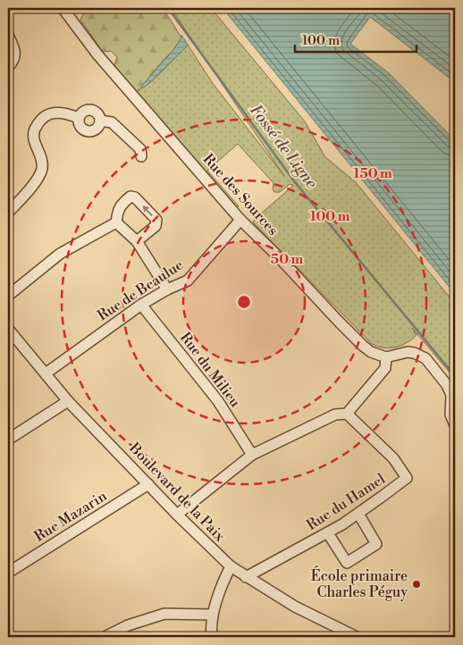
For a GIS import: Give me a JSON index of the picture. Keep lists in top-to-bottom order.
{
  "streets": {
    "street": [
      "Rue des Sources",
      "Rue de Beaulue",
      "Rue du Milieu",
      "Boulevard de la Paix",
      "Rue du Hamel",
      "Rue Mazarin"
    ]
  },
  "crossings": [
    ["Rue des Sources", "Rue de Beaulue"],
    ["Rue de Beaulue", "Rue du Milieu"],
    ["Rue de Beaulue", "Boulevard de la Paix"],
    ["Boulevard de la Paix", "Rue du Hamel"],
    ["Boulevard de la Paix", "Rue Mazarin"]
  ],
  "water": ["Fossé de Ligne"],
  "places": ["École primaire Charles Péguy"],
  "scale_bar": "100 m",
  "rings": ["150 m", "100 m", "50 m"]
}
